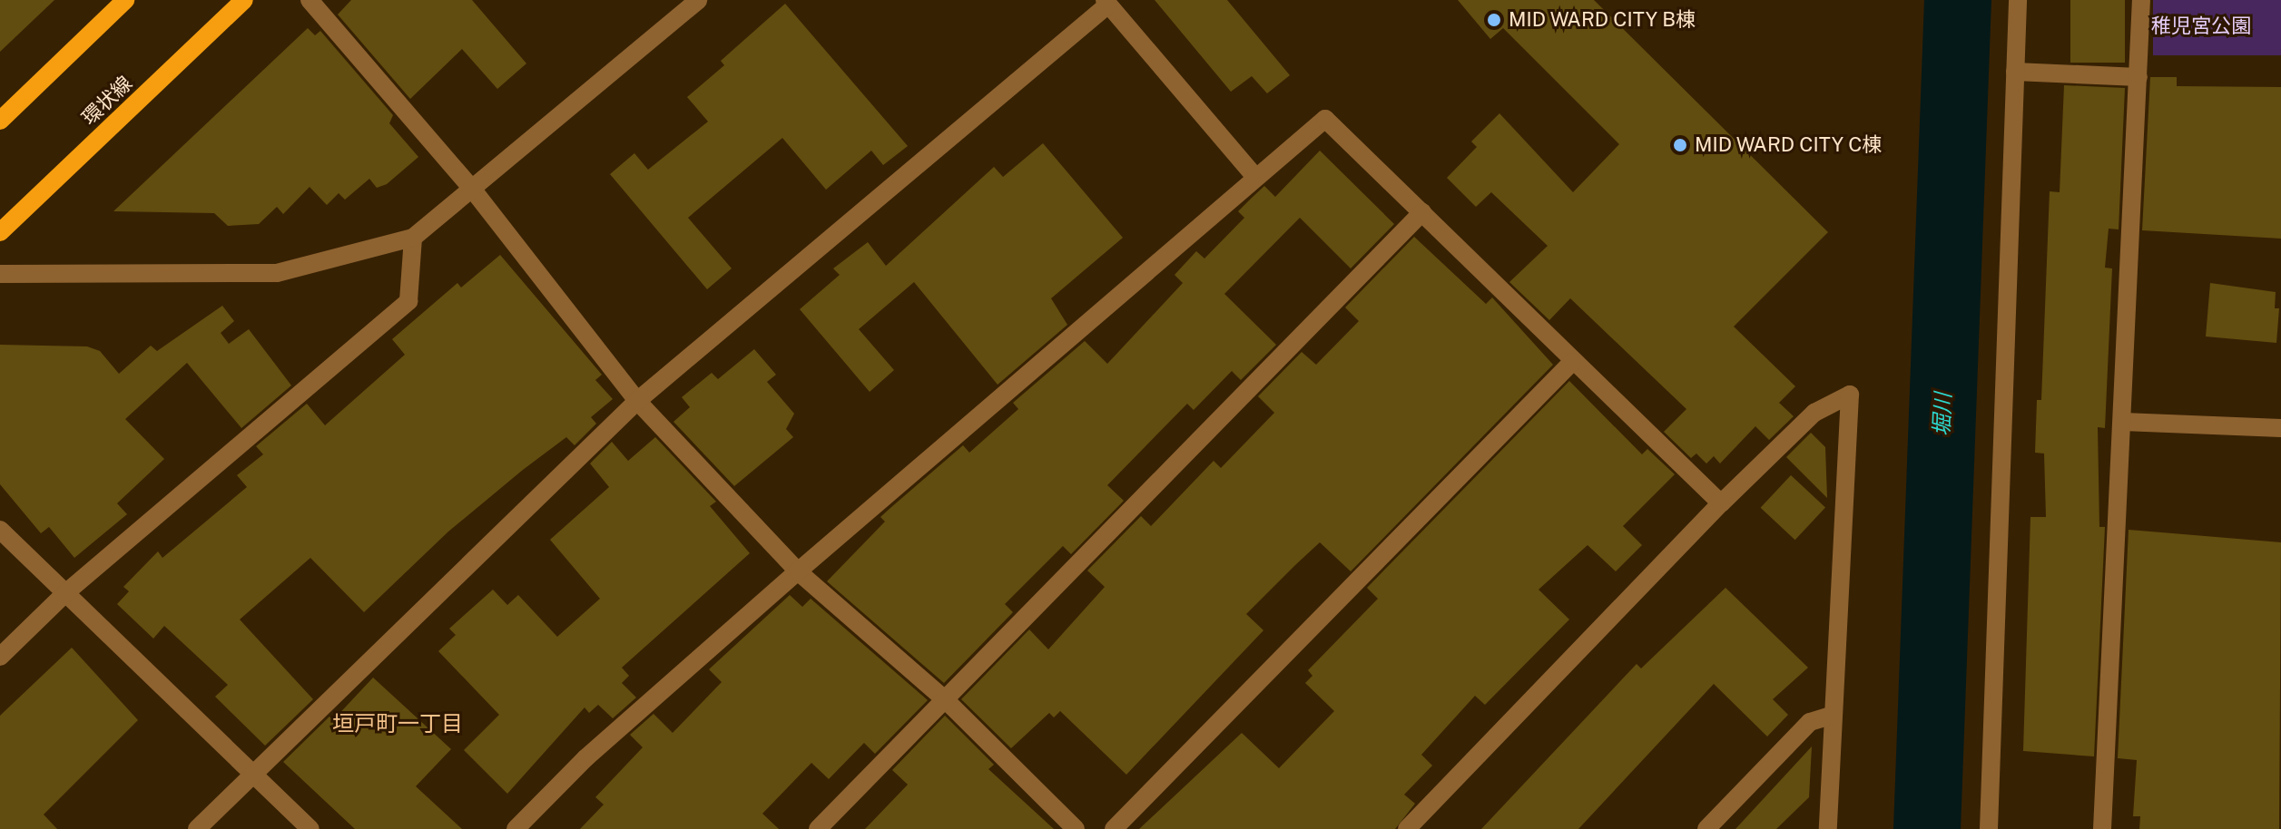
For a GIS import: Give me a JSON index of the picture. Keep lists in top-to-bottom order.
{
  "streets": {
    "main road": ["環状線"]
  },
  "districts": ["垣戸町一丁目"],
  "water": ["堀川"],
  "parks": ["稚児宮公園"],
  "places": ["MID WARD CITY B棟", "MID WARD CITY C棟"]
}
